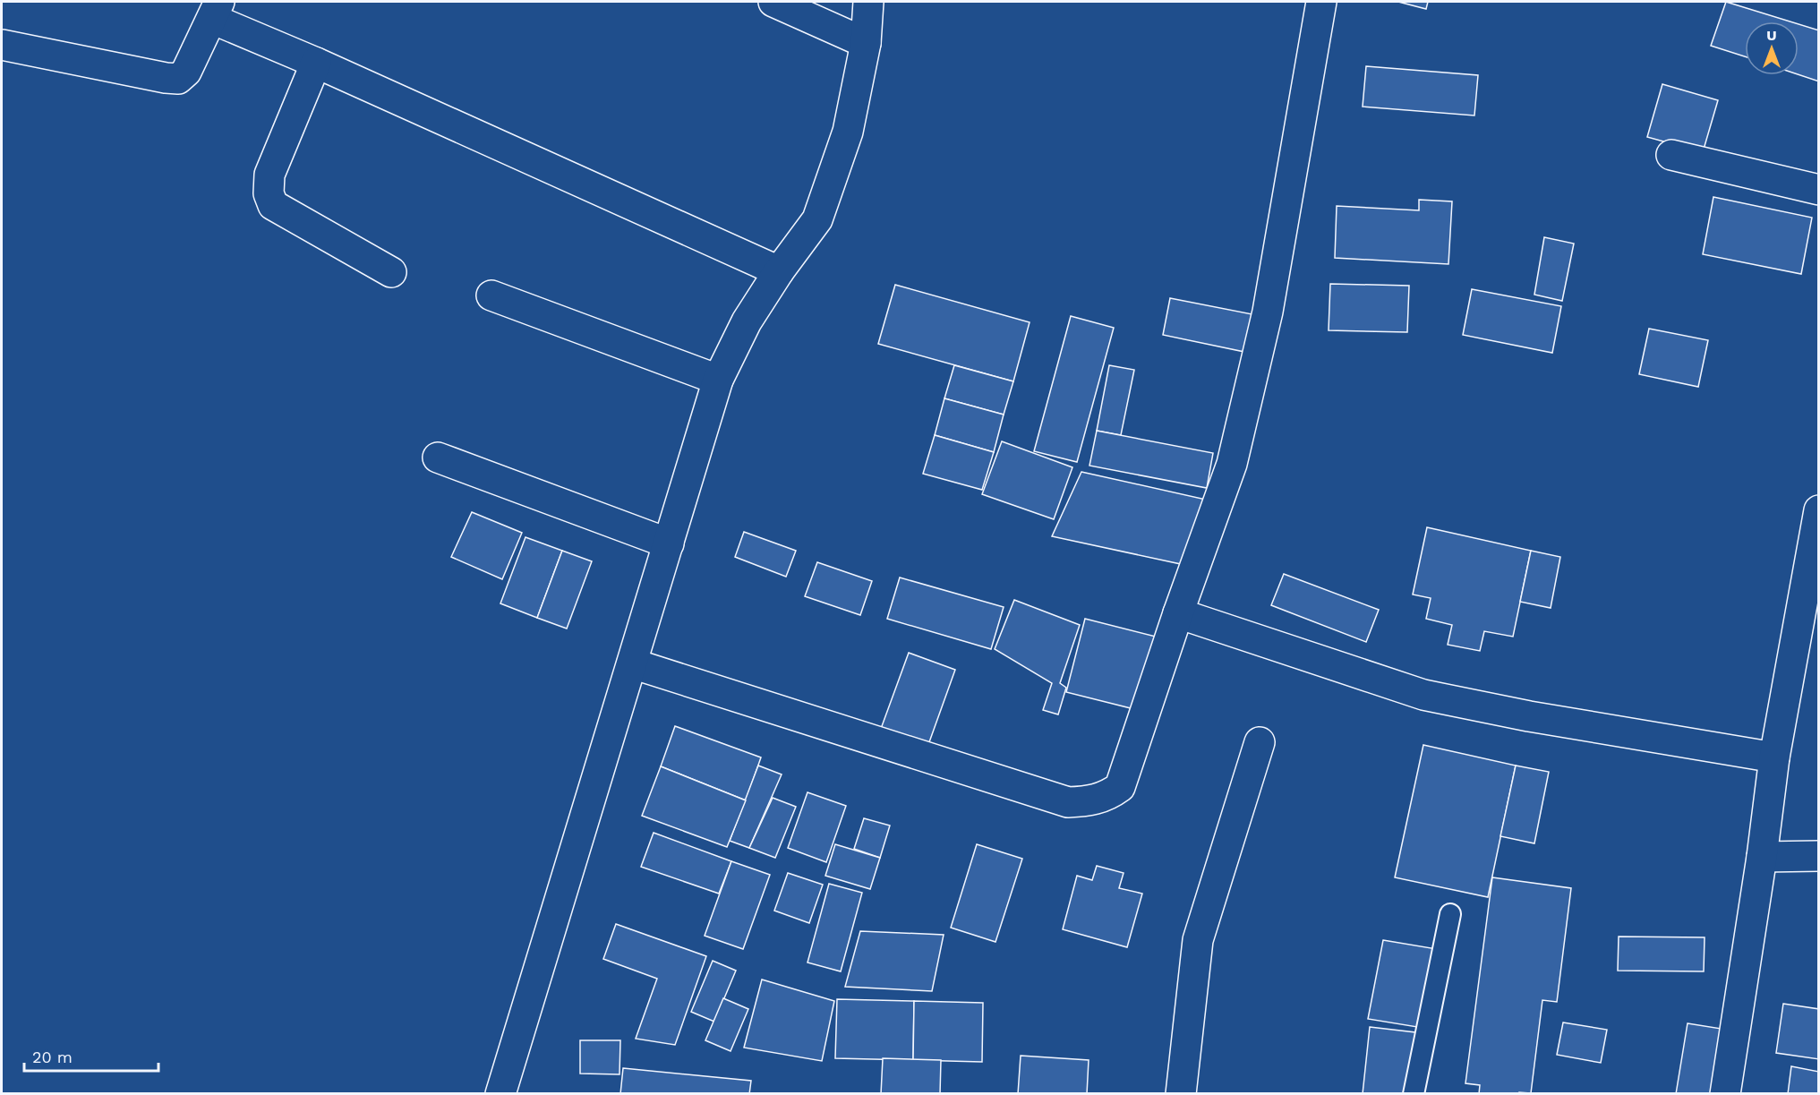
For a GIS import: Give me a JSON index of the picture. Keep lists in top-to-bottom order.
{
  "scale_bar": "20 m",
  "north": "top"
}
